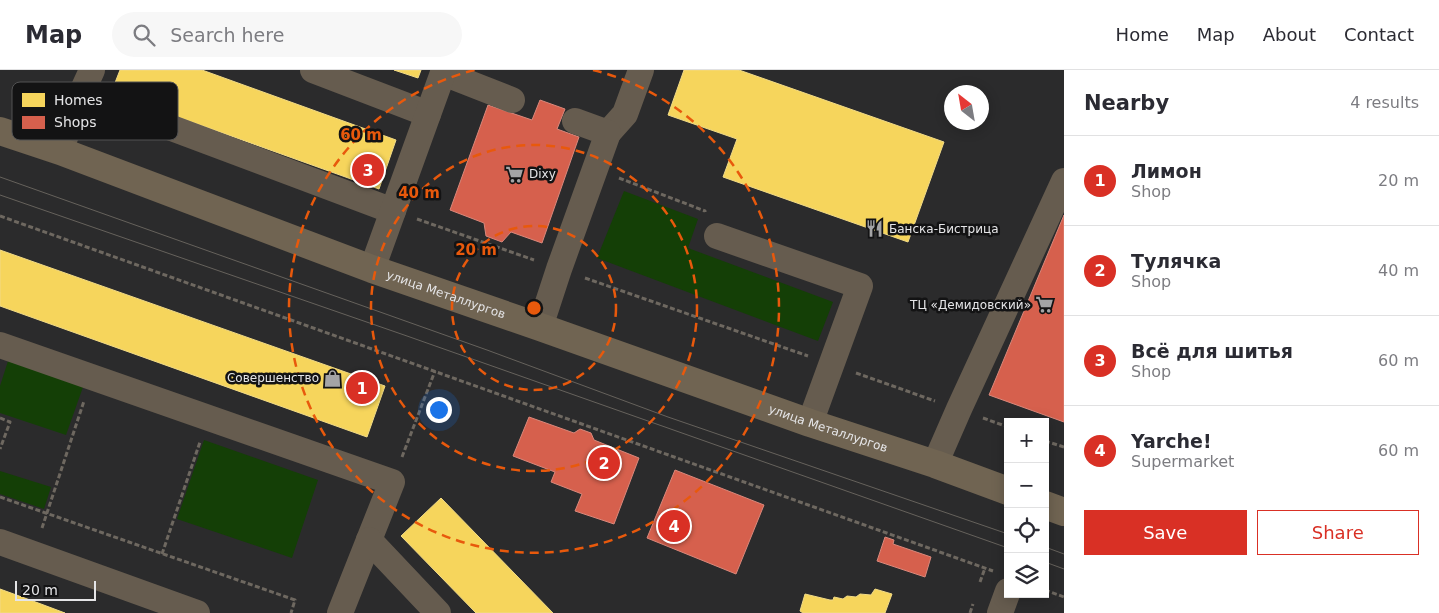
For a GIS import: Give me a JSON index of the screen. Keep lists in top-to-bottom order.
{
  "streets": {
    "main road": ["улица Металлургов"]
  },
  "places": {
    "supermarket": ["Dixy", "ТЦ «Демидовский»"],
    "restaurant": ["Банска-Бистрица"],
    "shop": ["Совершенство"]
  },
  "legend": ["Homes", "Shops"],
  "scale_bar": "20 m",
  "north": "top left",
  "page": {
    "header": "Map",
    "search": "Search here",
    "nav": [
      "Home",
      "Map",
      "About",
      "Contact"
    ],
    "heading": ["Nearby", "4 results"],
    "list": [
      {
        "mark": "1",
        "name": "Лимон",
        "note": "Shop",
        "value": "20 m"
      },
      {
        "mark": "2",
        "name": "Тулячка",
        "note": "Shop",
        "value": "40 m"
      },
      {
        "mark": "3",
        "name": "Всё для шитья",
        "note": "Shop",
        "value": "60 m"
      },
      {
        "mark": "4",
        "name": "Yarche!",
        "note": "Supermarket",
        "value": "60 m"
      }
    ],
    "pins": [
      "3",
      "1",
      "2",
      "4"
    ],
    "map_buttons": ["+", "−"],
    "buttons": ["Save", "Share"],
    "scale": "20 m"
  },
  "rings": ["60 m", "40 m", "20 m"]
}
